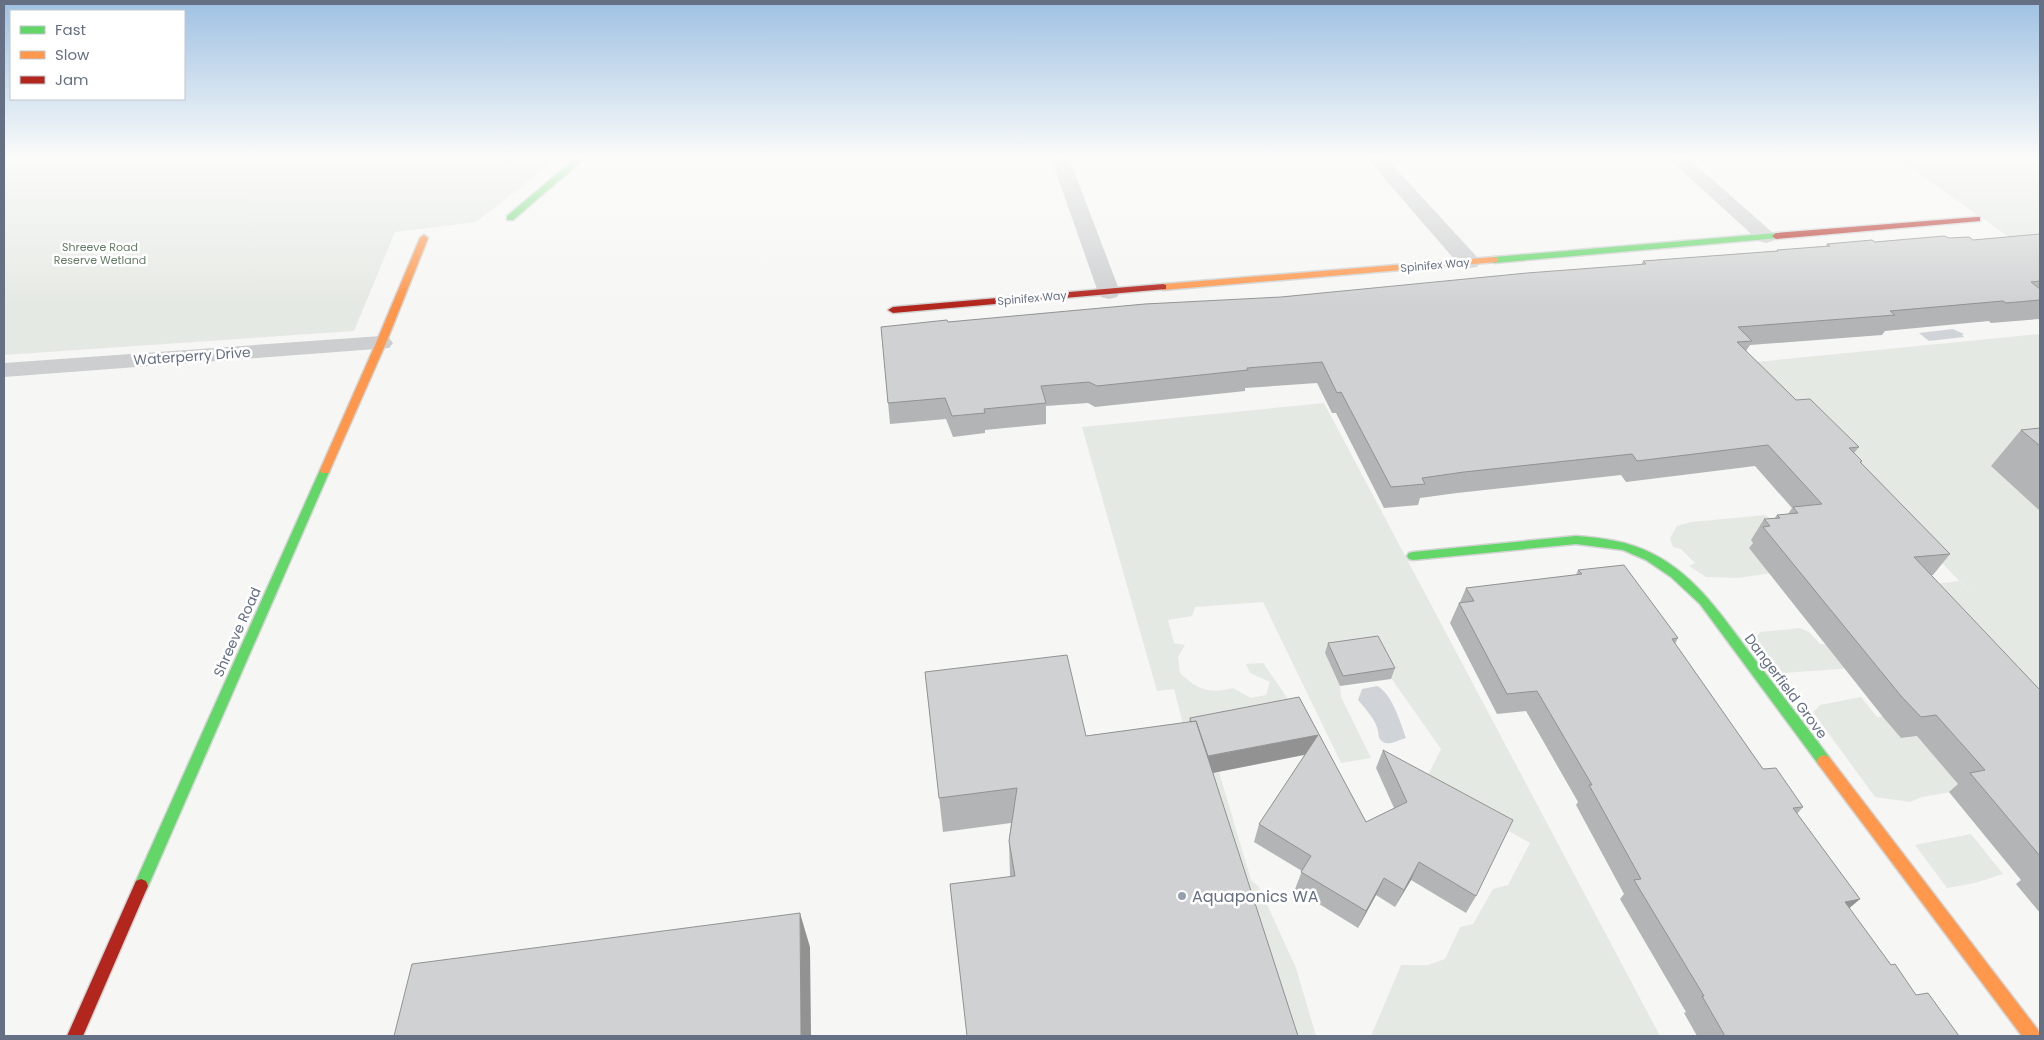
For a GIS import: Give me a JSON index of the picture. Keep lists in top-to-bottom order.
{
  "streets": {
    "street": [
      "Spinifex Way",
      "Waterperry Drive",
      "Shreeve Road",
      "Dangerfield Grove"
    ]
  },
  "crossings": [
    ["Waterperry Drive", "Shreeve Road"]
  ],
  "parks": ["Shreeve Road Reserve Wetland"],
  "places": ["Aquaponics WA"],
  "legend": ["Fast", "Slow", "Jam"]
}
